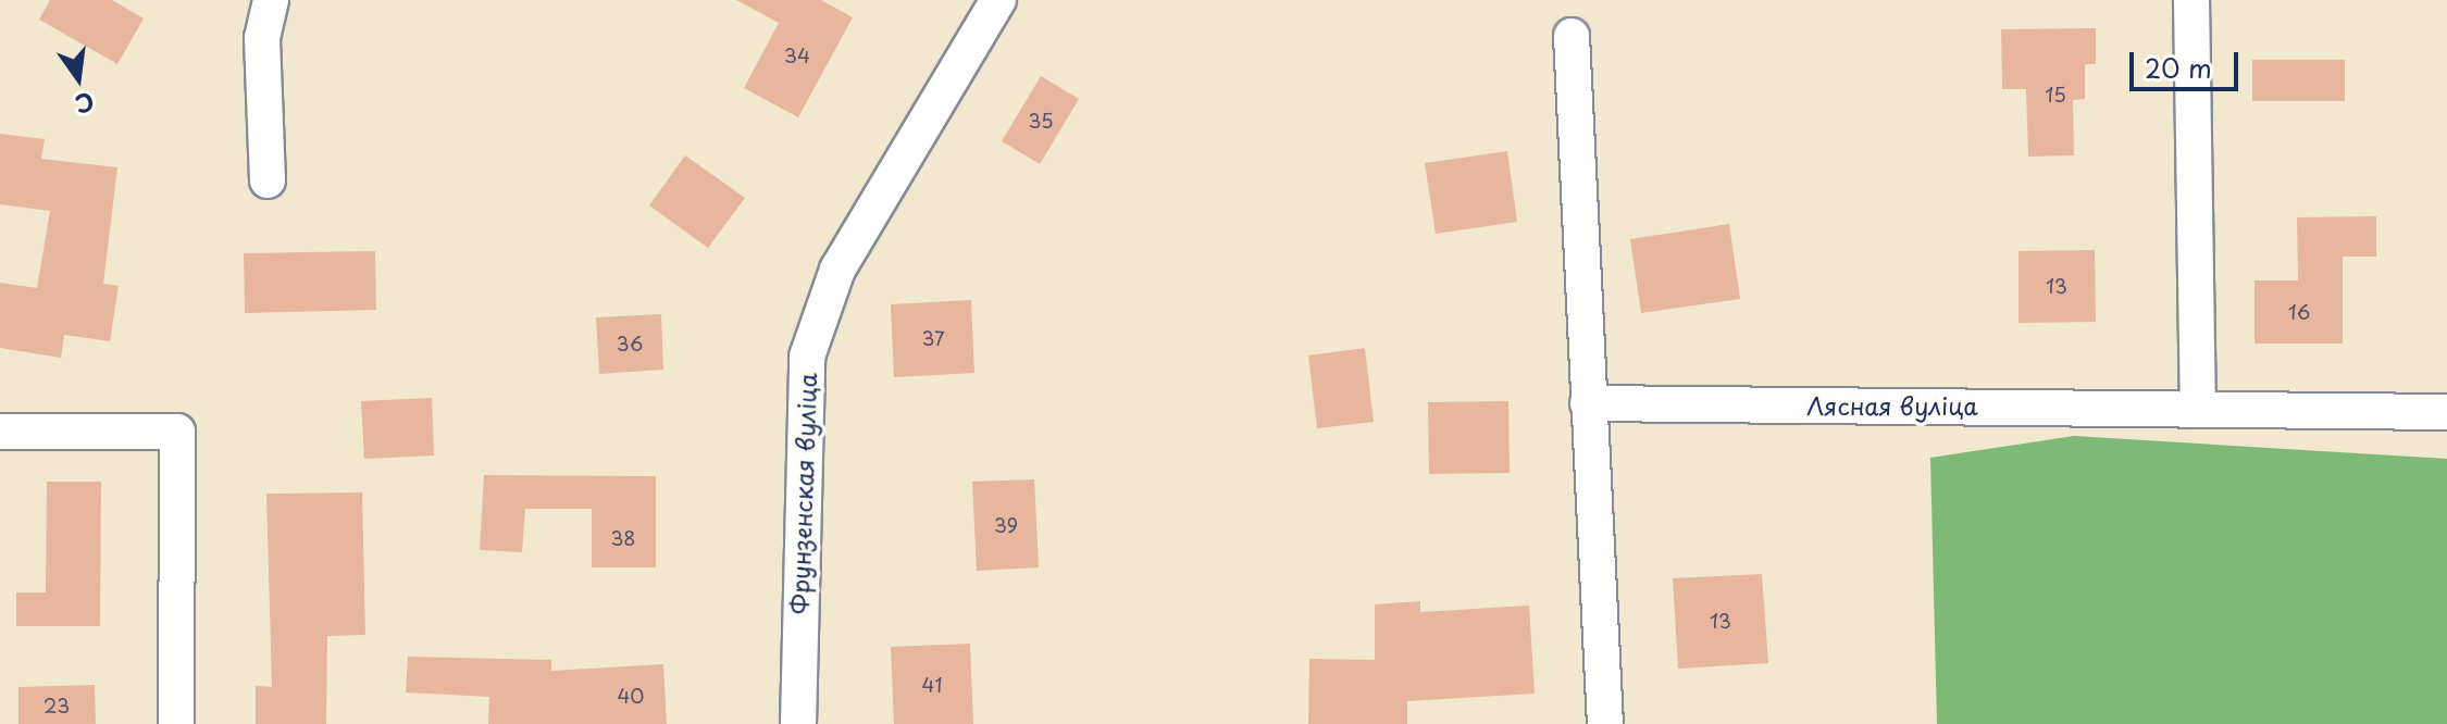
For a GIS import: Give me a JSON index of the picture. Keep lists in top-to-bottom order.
{
  "streets": {
    "street": ["Лясная вуліца", "Фрунзенская вуліца"]
  },
  "house_numbers": [
    "34",
    "15",
    "35",
    "13",
    "16",
    "37",
    "36",
    "39",
    "38",
    "13",
    "41",
    "40",
    "23"
  ],
  "scale_bar": "20 m",
  "north": "bottom"
}
